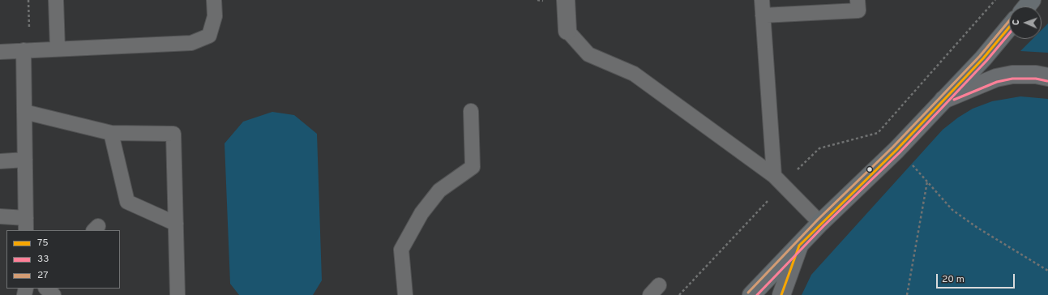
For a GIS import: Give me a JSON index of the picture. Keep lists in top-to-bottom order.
{
  "lines": ["transit line 27", "transit line 75", "transit line 33"],
  "legend": ["75", "33", "27"],
  "scale_bar": "20 m",
  "north": "left"
}
